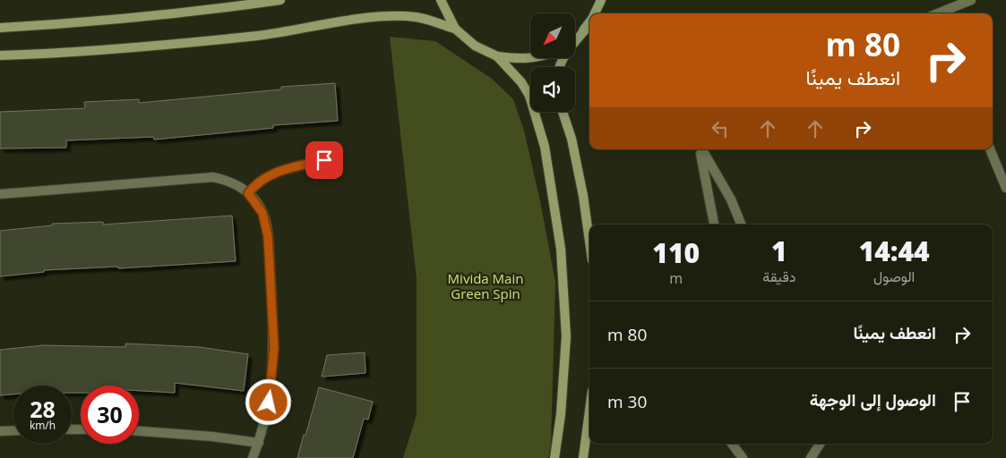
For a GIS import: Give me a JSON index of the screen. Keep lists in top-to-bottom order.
{
  "parks": ["Mivida Main Green Spin"],
  "north": "bottom left",
  "page": {
    "turn": ["80 m", "انعطف يمينًا"],
    "eta": [
      "14:44",
      "الوصول",
      "1",
      "دقيقة",
      "110",
      "m"
    ],
    "list": [
      {
        "name": "انعطف يمينًا",
        "value": "80 m"
      },
      {
        "name": "الوصول إلى الوجهة",
        "value": "30 m"
      }
    ],
    "speed": "28 km/h",
    "limit": "30"
  }
}
